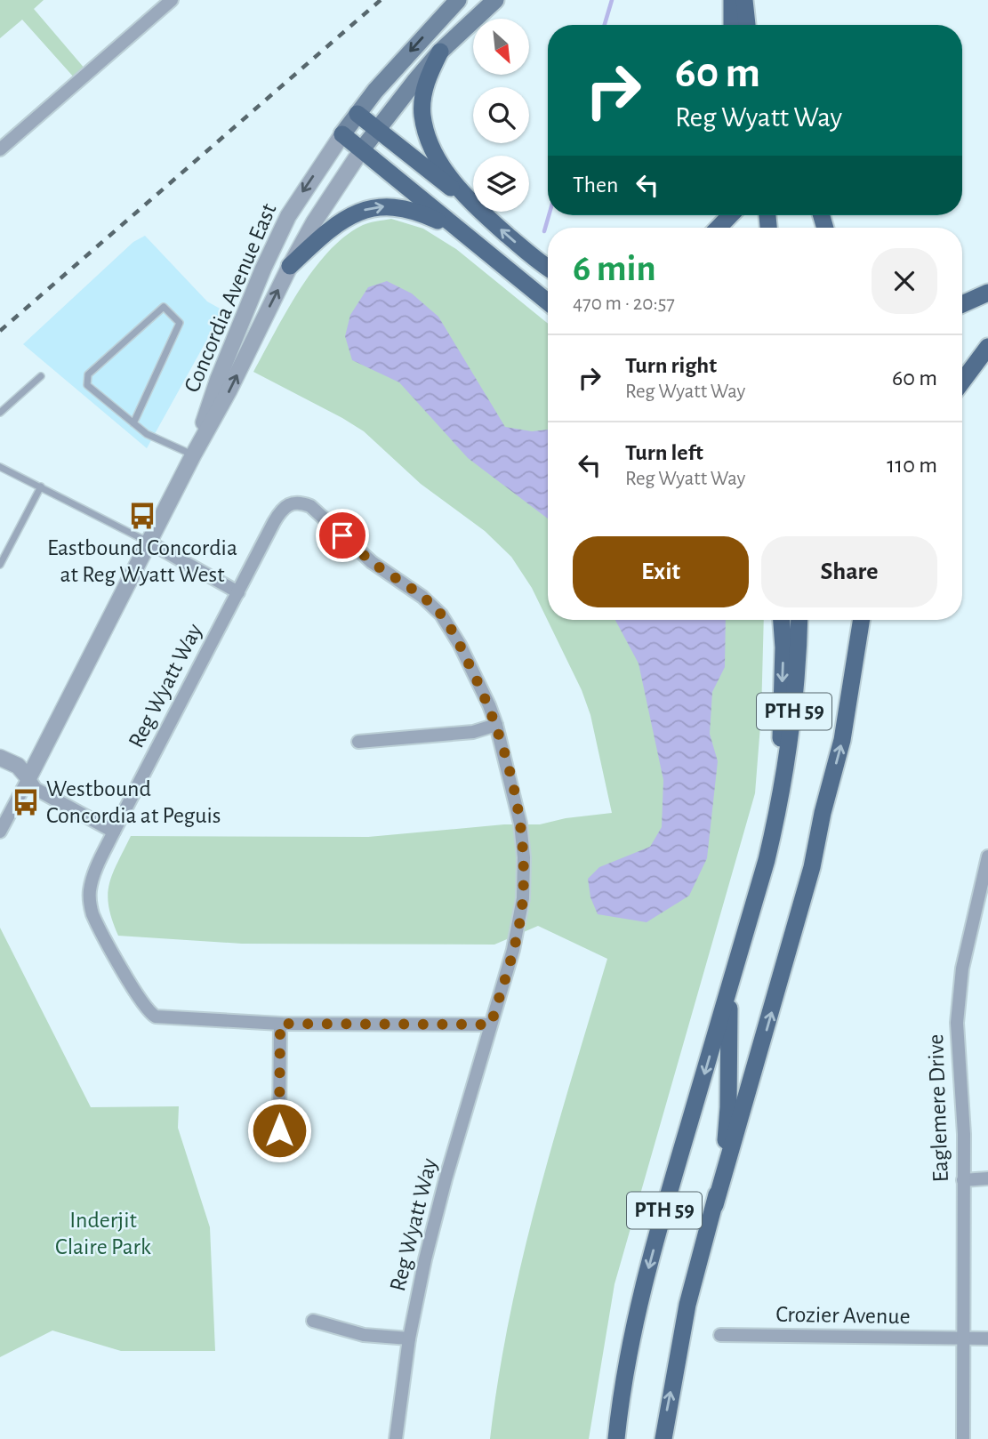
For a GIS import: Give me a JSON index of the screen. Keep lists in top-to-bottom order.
{
  "streets": {
    "main road": ["PTH 59"],
    "street": [
      "Concordia Avenue East",
      "Reg Wyatt Way",
      "Eaglemere Drive",
      "Crozier Avenue"
    ]
  },
  "crossings": [
    ["Eaglemere Drive", "Crozier Avenue"]
  ],
  "parks": ["Inderjit Claire Park"],
  "places": {
    "bus stop": ["Eastbound Concordia at Reg Wyatt West", "Westbound Concordia at Peguis"]
  },
  "north": "bottom right",
  "page": {
    "turn": ["60 m", "Reg Wyatt Way"],
    "then": "Then",
    "heading": ["6 min", "470 m · 20:57"],
    "list": [
      {
        "name": "Turn right",
        "note": "Reg Wyatt Way",
        "value": "60 m"
      },
      {
        "name": "Turn left",
        "note": "Reg Wyatt Way",
        "value": "110 m"
      }
    ],
    "buttons": ["Exit", "Share"]
  }
}
